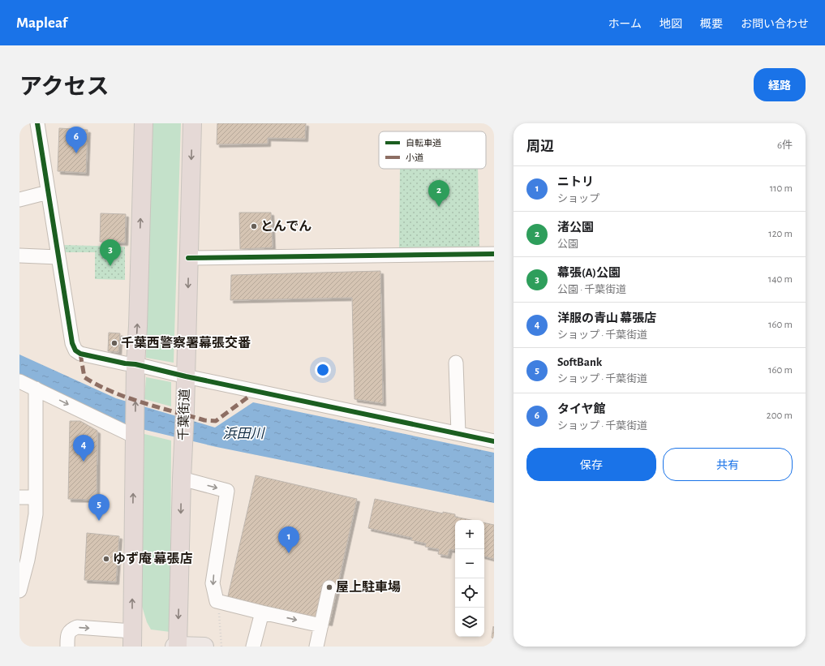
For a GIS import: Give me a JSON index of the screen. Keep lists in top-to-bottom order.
{
  "streets": {
    "highway": ["千葉街道"]
  },
  "water": ["浜田川"],
  "places": [
    "とんでん",
    "千葉西警察署幕張交番",
    "ゆず庵 幕張店",
    "屋上駐車場"
  ],
  "legend": ["自転車道", "小道"],
  "page": {
    "header": "Mapleaf",
    "nav": [
      "ホーム",
      "地図",
      "概要",
      "お問い合わせ"
    ],
    "title": "アクセス",
    "buttons": [
      "経路",
      ["保存", "共有"]
    ],
    "heading": ["周辺", "6件"],
    "pins": [
      "6",
      "2",
      "3",
      "4",
      "5",
      "1"
    ],
    "list": [
      {
        "mark": "1",
        "name": "ニトリ",
        "note": "ショップ",
        "value": "110 m"
      },
      {
        "mark": "2",
        "name": "渚公園",
        "note": "公園",
        "value": "120 m"
      },
      {
        "mark": "3",
        "name": "幕張(A)公園",
        "note": "公園 · 千葉街道",
        "value": "140 m"
      },
      {
        "mark": "4",
        "name": "洋服の青山 幕張店",
        "note": "ショップ · 千葉街道",
        "value": "160 m"
      },
      {
        "mark": "5",
        "name": "SoftBank",
        "note": "ショップ · 千葉街道",
        "value": "160 m"
      },
      {
        "mark": "6",
        "name": "タイヤ館",
        "note": "ショップ · 千葉街道",
        "value": "200 m"
      }
    ],
    "map_buttons": ["+", "−"]
  }
}
